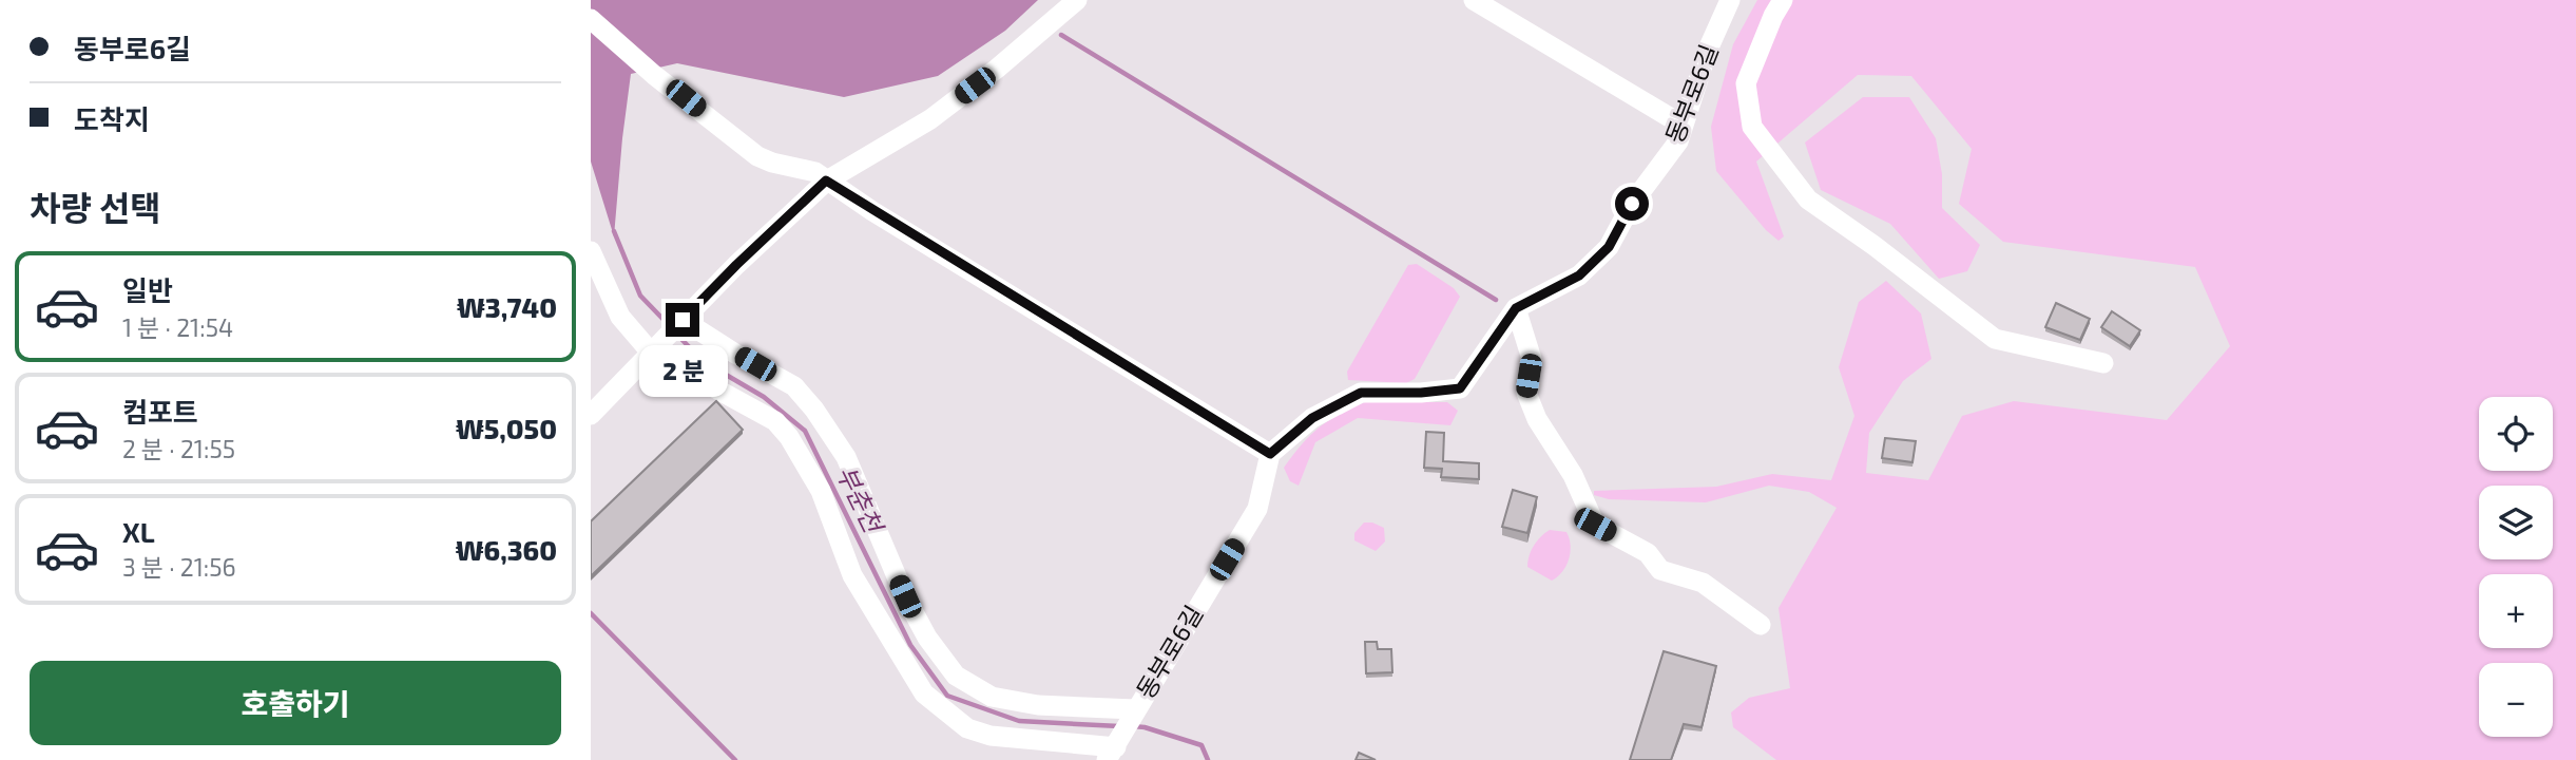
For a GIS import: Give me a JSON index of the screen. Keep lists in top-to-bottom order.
{
  "streets": {
    "street": ["동부로6길"]
  },
  "water": ["부춘천"],
  "page": {
    "banner": ["동부로6길", "도착지"],
    "heading": "차량 선택",
    "list": [
      {
        "name": "일반",
        "note": "1 분 · 21:54",
        "value": "₩3,740"
      },
      {
        "name": "컴포트",
        "note": "2 분 · 21:55",
        "value": "₩5,050"
      },
      {
        "name": "XL",
        "note": "3 분 · 21:56",
        "value": "₩6,360"
      }
    ],
    "bubble": "2 분",
    "map_buttons": ["+", "−"],
    "buttons": "호출하기"
  }
}
